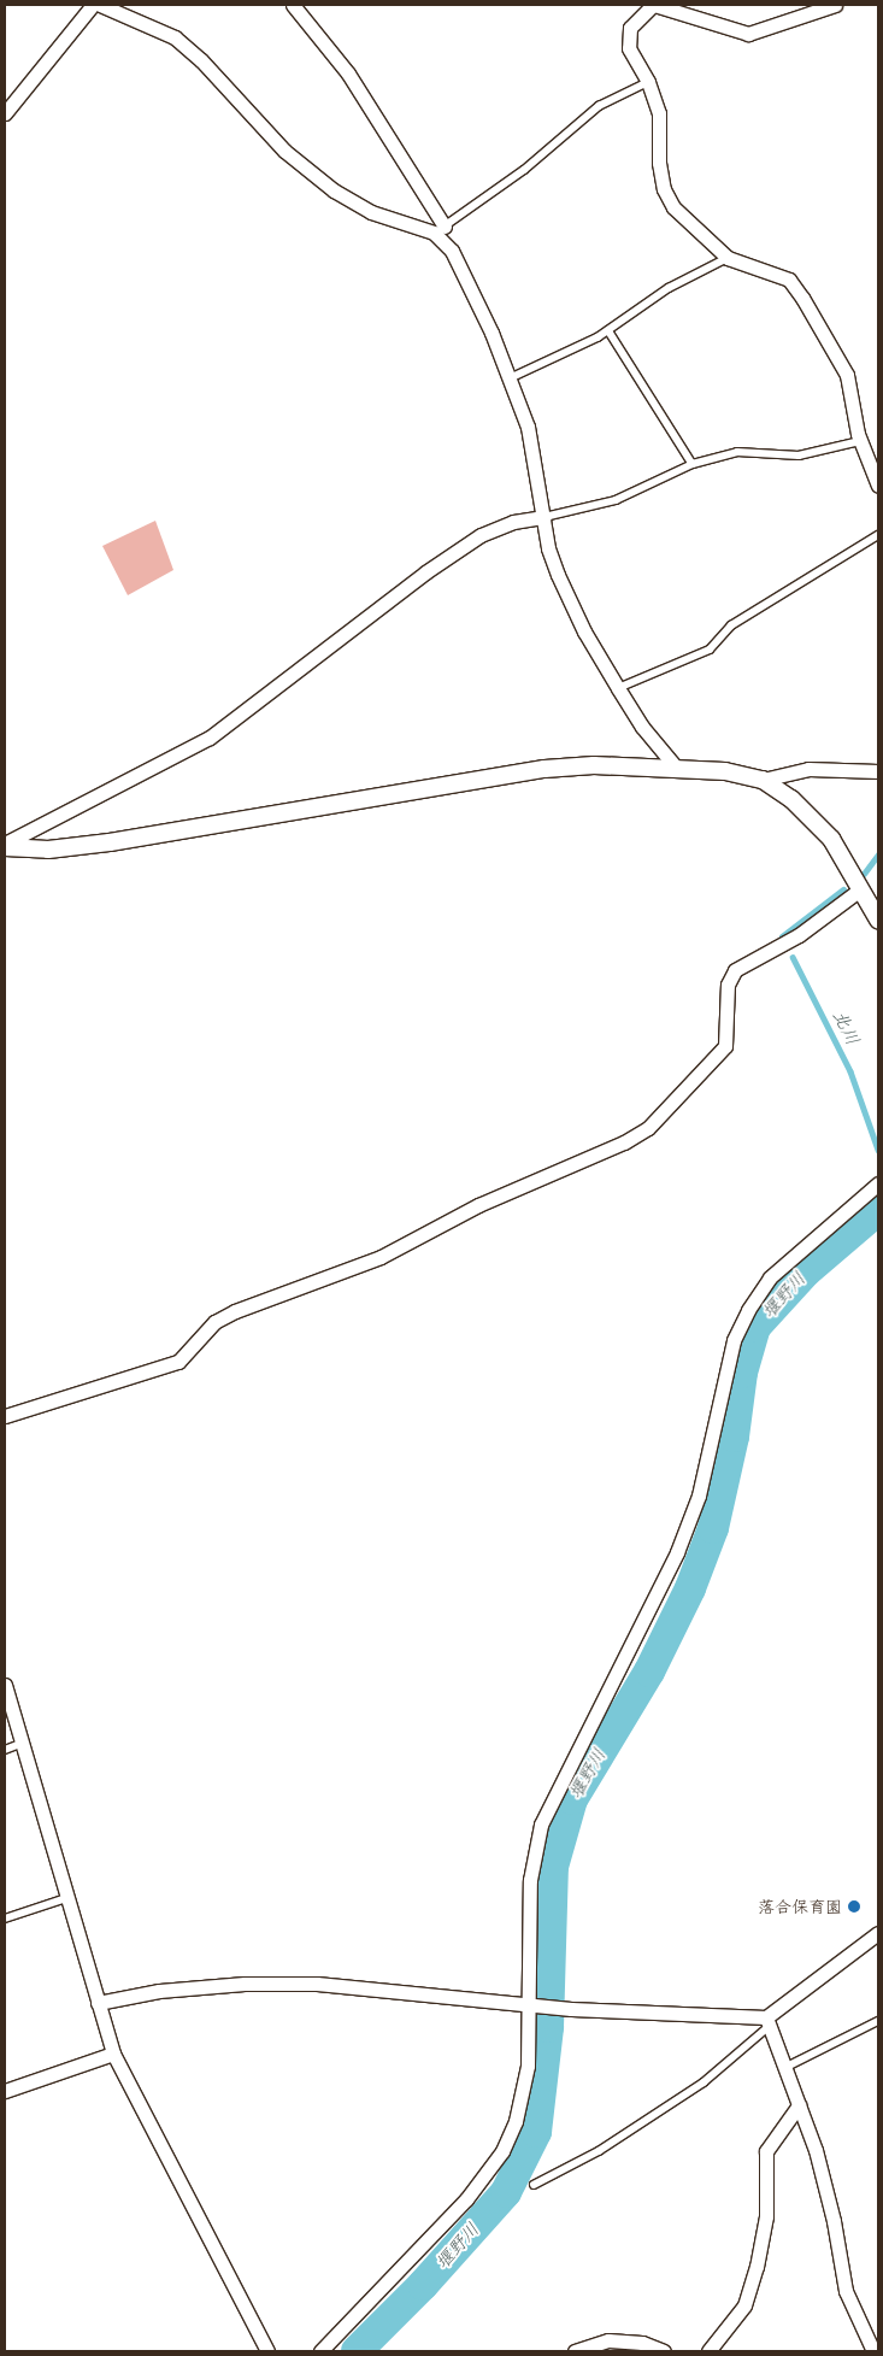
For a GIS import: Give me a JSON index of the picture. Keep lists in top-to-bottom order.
{
  "water": ["北川", "堰野川"],
  "places": ["落合保育園"]
}
